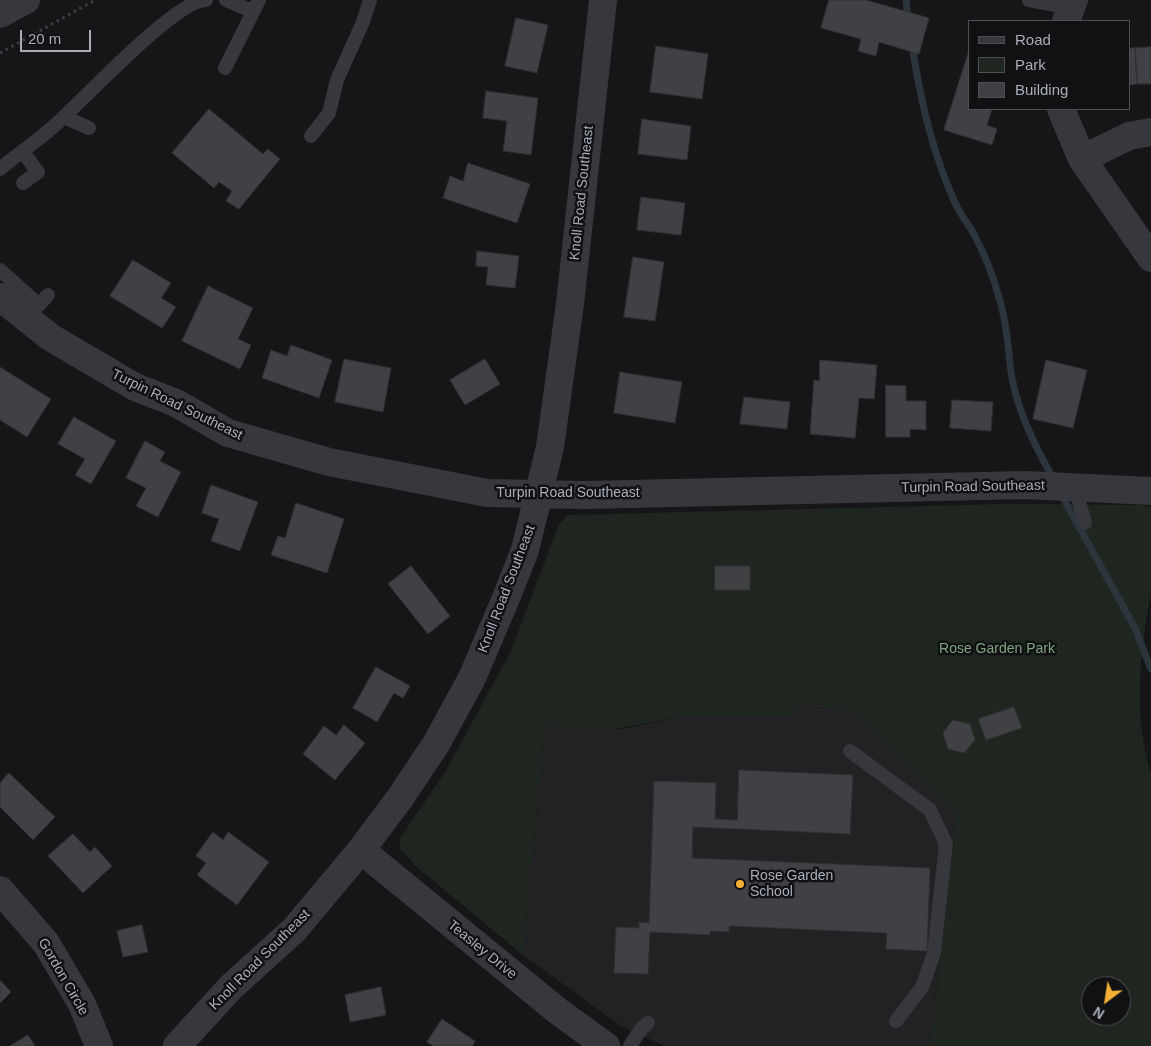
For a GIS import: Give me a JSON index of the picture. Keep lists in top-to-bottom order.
{
  "streets": {
    "street": [
      "Knoll Road Southeast",
      "Turpin Road Southeast",
      "Teasley Drive",
      "Gordon Circle"
    ]
  },
  "crossings": [
    ["Knoll Road Southeast", "Turpin Road Southeast"],
    ["Knoll Road Southeast", "Teasley Drive"]
  ],
  "parks": ["Rose Garden Park"],
  "places": ["Rose Garden School"],
  "legend": ["Road", "Park", "Building"],
  "scale_bar": "20 m",
  "north": "bottom left"
}
